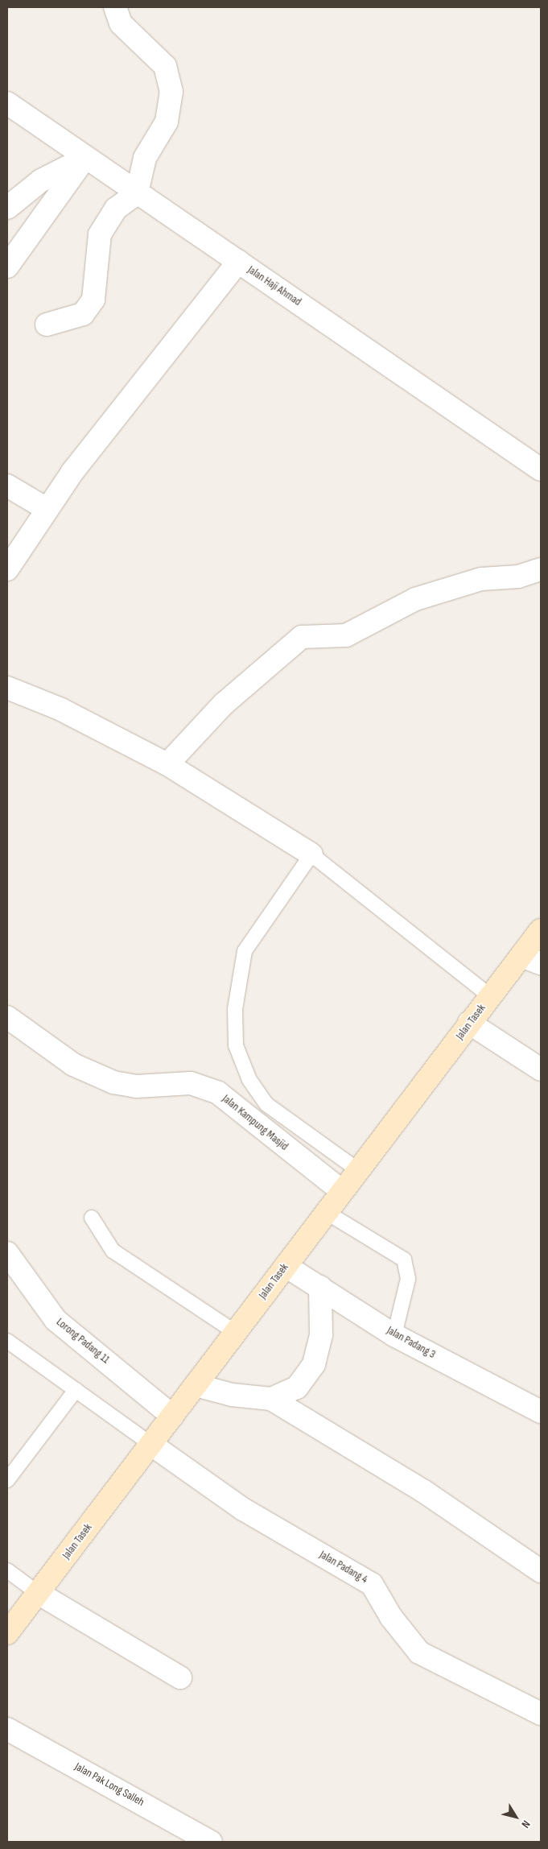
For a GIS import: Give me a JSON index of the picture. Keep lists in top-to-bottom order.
{
  "streets": {
    "main road": ["Jalan Tasek"],
    "street": [
      "Jalan Haji Ahmad",
      "Jalan Kampung Masjid",
      "Lorong Padang 11",
      "Jalan Padang 3",
      "Jalan Padang 4",
      "Jalan Pak Long Salleh"
    ]
  },
  "crossings": [
    ["Jalan Tasek", "Jalan Kampung Masjid"],
    ["Jalan Tasek", "Lorong Padang 11"],
    ["Jalan Tasek", "Jalan Padang 3"],
    ["Jalan Tasek", "Jalan Padang 4"]
  ],
  "north": "bottom right"
}
